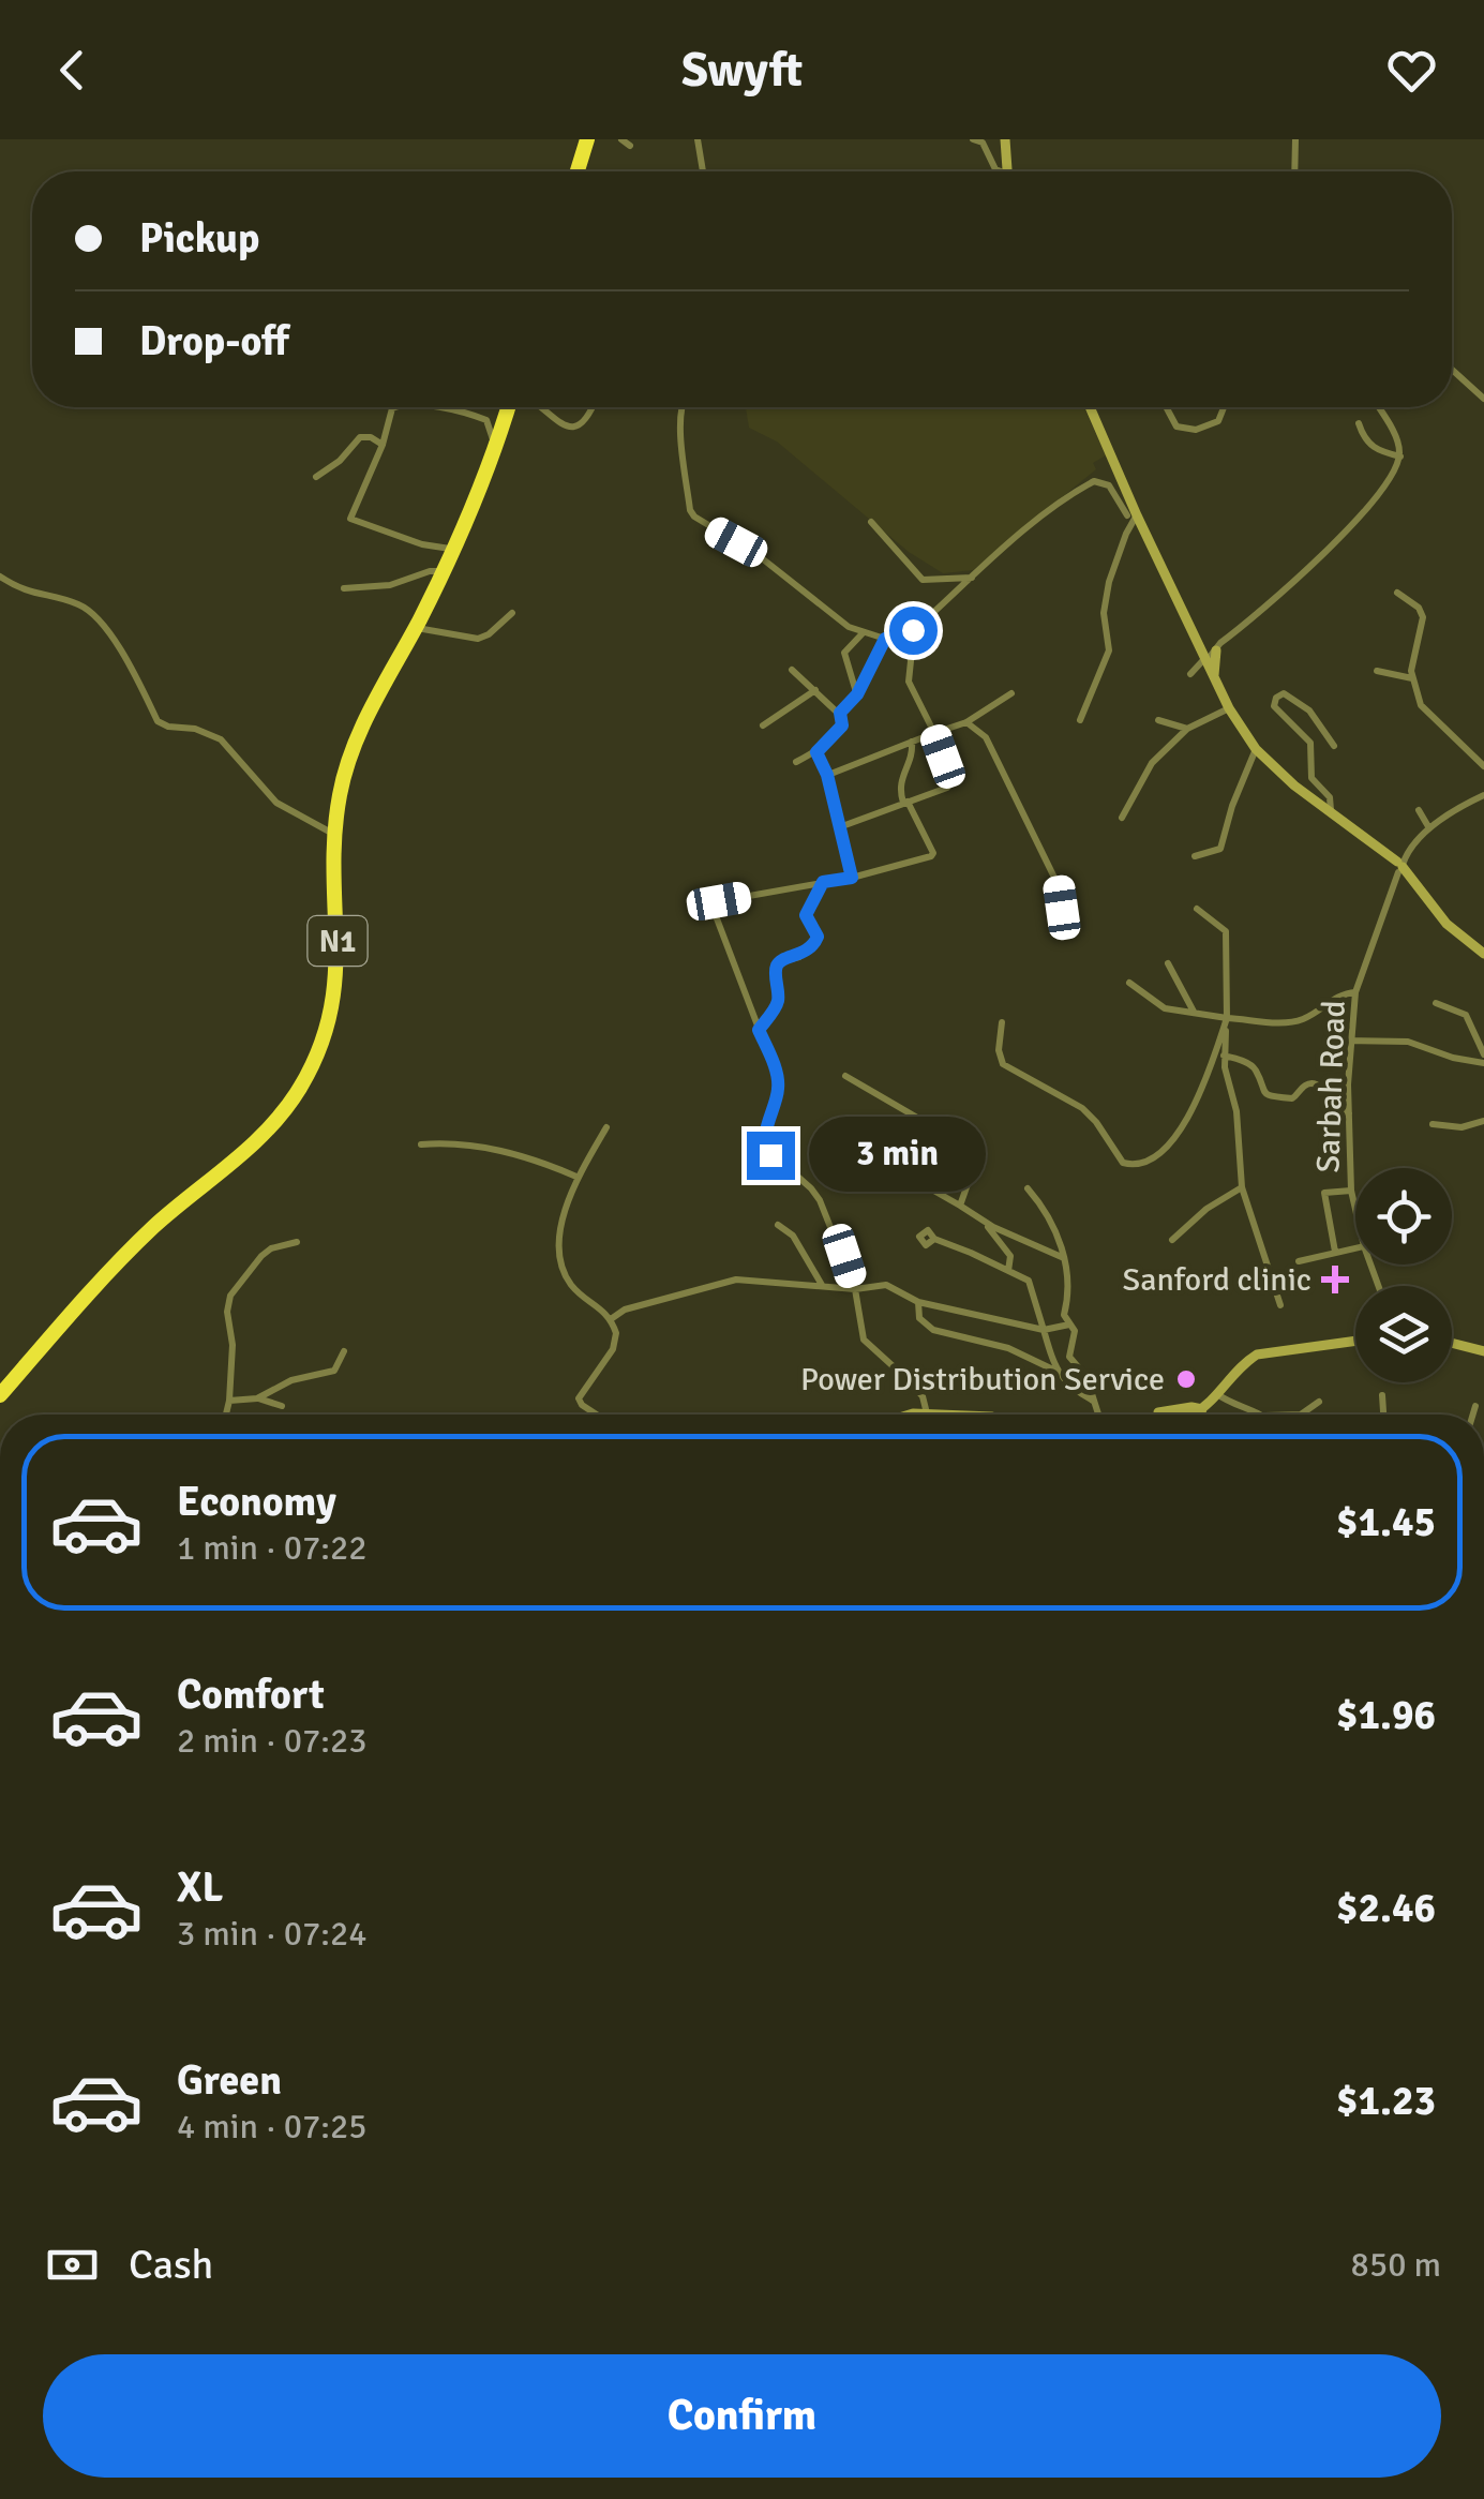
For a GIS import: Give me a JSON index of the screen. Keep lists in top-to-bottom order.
{
  "streets": {
    "highway": ["N1"],
    "street": ["Sarbah Road"]
  },
  "places": {
    "health": ["Sanford clinic"],
    "other": ["Power Distribution Service"]
  },
  "page": {
    "header": "Swyft",
    "banner": ["Pickup", "Drop-off"],
    "bubble": "3 min",
    "list": [
      {
        "name": "Economy",
        "note": "1 min · 07:22",
        "value": "$1.45"
      },
      {
        "name": "Comfort",
        "note": "2 min · 07:23",
        "value": "$1.96"
      },
      {
        "name": "XL",
        "note": "3 min · 07:24",
        "value": "$2.46"
      },
      {
        "name": "Green",
        "note": "4 min · 07:25",
        "value": "$1.23"
      }
    ],
    "pay": ["Cash", "850 m"],
    "buttons": "Confirm"
  }
}
